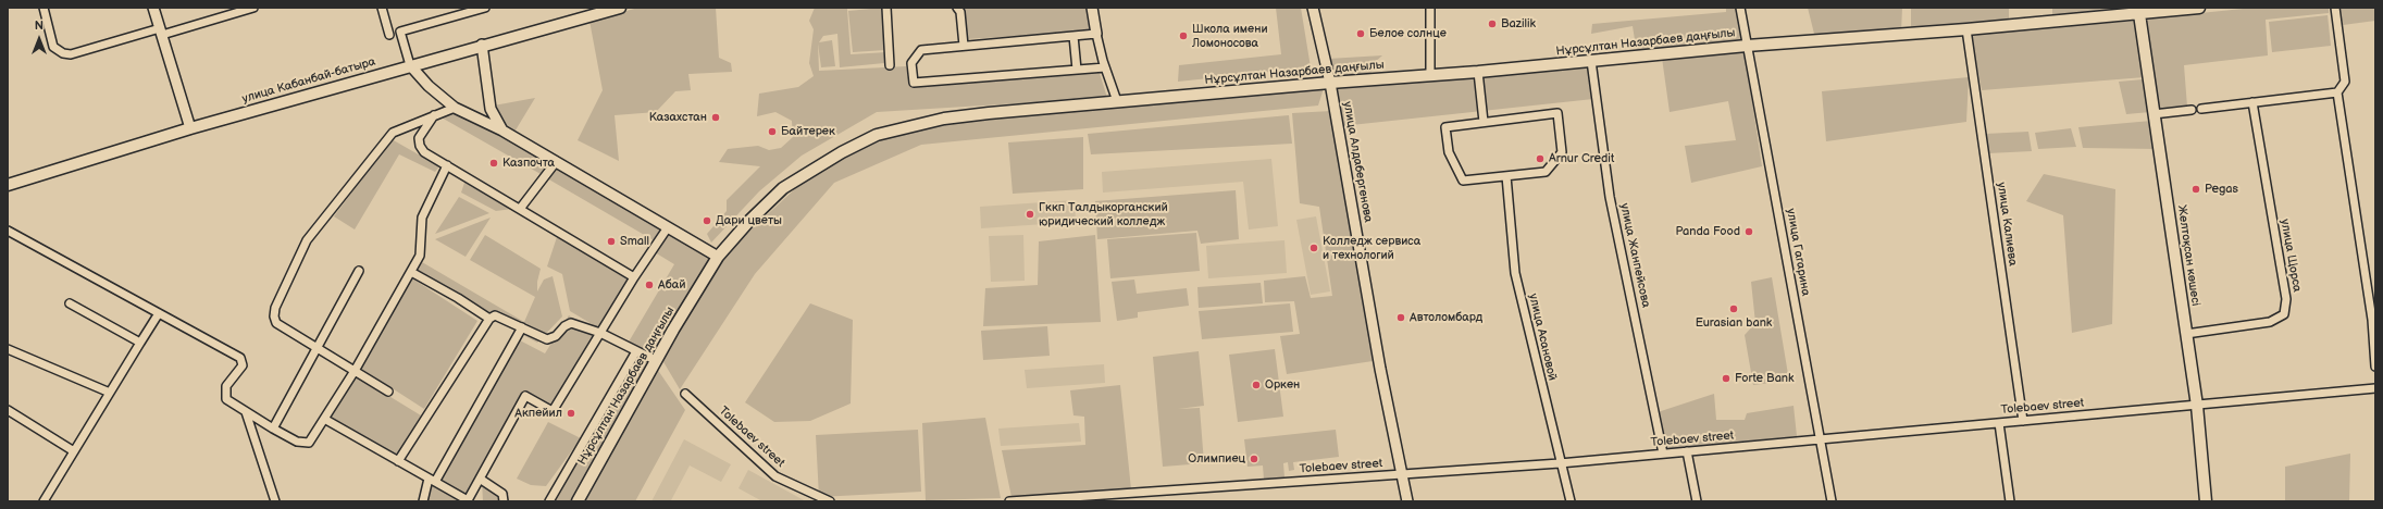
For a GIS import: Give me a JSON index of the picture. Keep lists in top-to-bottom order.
{
  "streets": {
    "main road": ["Нұрсұлтан Назарбаев даңғылы", "улица Кабанбай-батыра", "Желтоқсан көшесі"],
    "street": [
      "улица Алдабергенова",
      "улица Калиева",
      "улица Гагарина",
      "улица Жанпейсова",
      "улица Щорса",
      "улица Асановой",
      "Tolebaev street"
    ]
  },
  "crossings": [
    ["Нұрсұлтан Назарбаев даңғылы", "улица Алдабергенова"],
    ["Нұрсұлтан Назарбаев даңғылы", "улица Калиева"],
    ["Нұрсұлтан Назарбаев даңғылы", "улица Гагарина"],
    ["Нұрсұлтан Назарбаев даңғылы", "улица Жанпейсова"],
    ["Нұрсұлтан Назарбаев даңғылы", "Желтоқсан көшесі"],
    ["улица Алдабергенова", "Tolebaev street"],
    ["улица Калиева", "Tolebaev street"],
    ["улица Гагарина", "Tolebaev street"],
    ["улица Жанпейсова", "Tolebaev street"],
    ["Желтоқсан көшесі", "улица Щорса"],
    ["Желтоқсан көшесі", "Tolebaev street"],
    ["улица Асановой", "Tolebaev street"]
  ],
  "places": [
    "Bazilik",
    "Белое солнце",
    "Школа имени Ломоносова",
    "Казахстан",
    "Байтерек",
    "Arnur Credit",
    "Казпочта",
    "Pegas",
    "Гккп Талдыкорганский юридический колледж",
    "Дари цветы",
    "Panda Food",
    "Small",
    "Колледж сервиса и технологий",
    "Абай",
    "Eurasian bank",
    "Автоломбард",
    "Forte Bank",
    "Оркен",
    "Акпейил",
    "Олимпиец"
  ],
  "north": "top"
}
